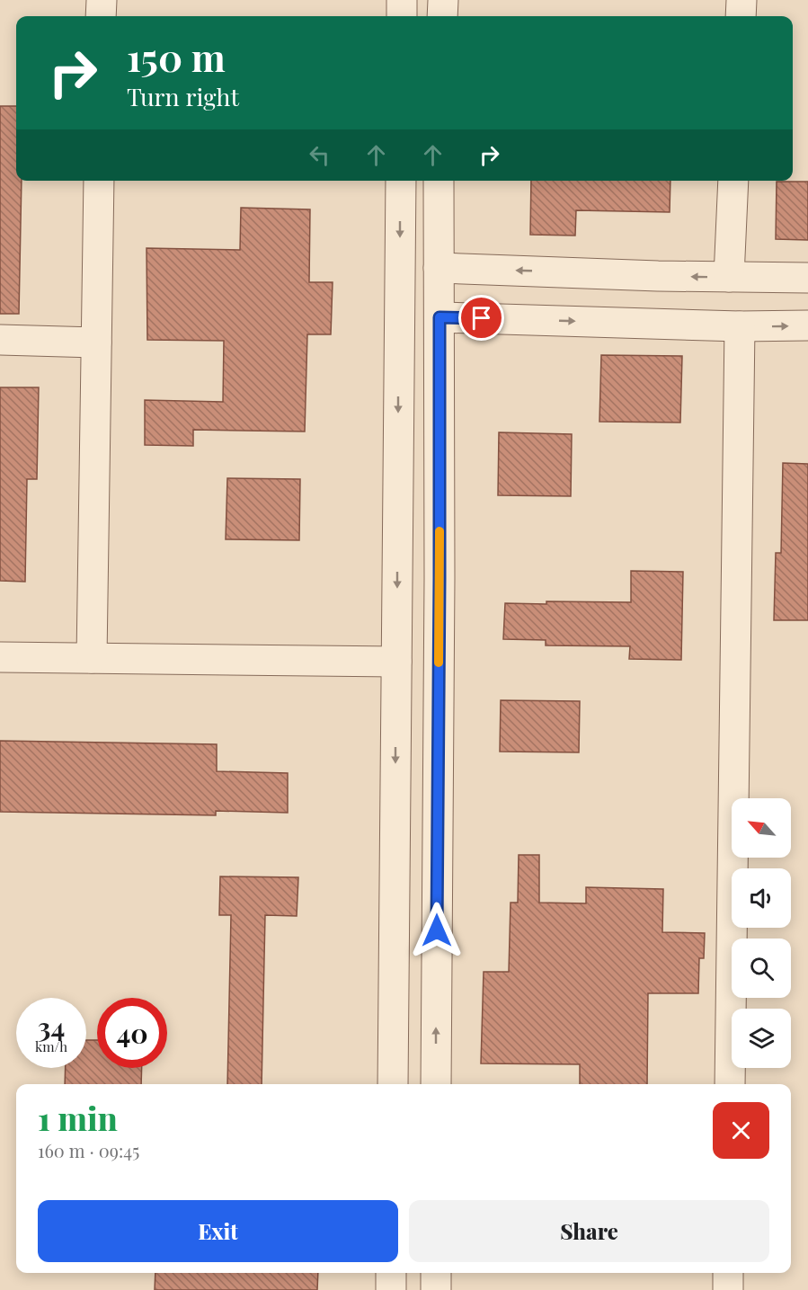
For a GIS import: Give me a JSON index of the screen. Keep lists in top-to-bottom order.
{
  "north": "top left",
  "page": {
    "turn": ["150 m", "Turn right"],
    "speed": "34 km/h",
    "limit": "40",
    "heading": ["1 min", "160 m · 09:45"],
    "buttons": ["Exit", "Share"]
  }
}
